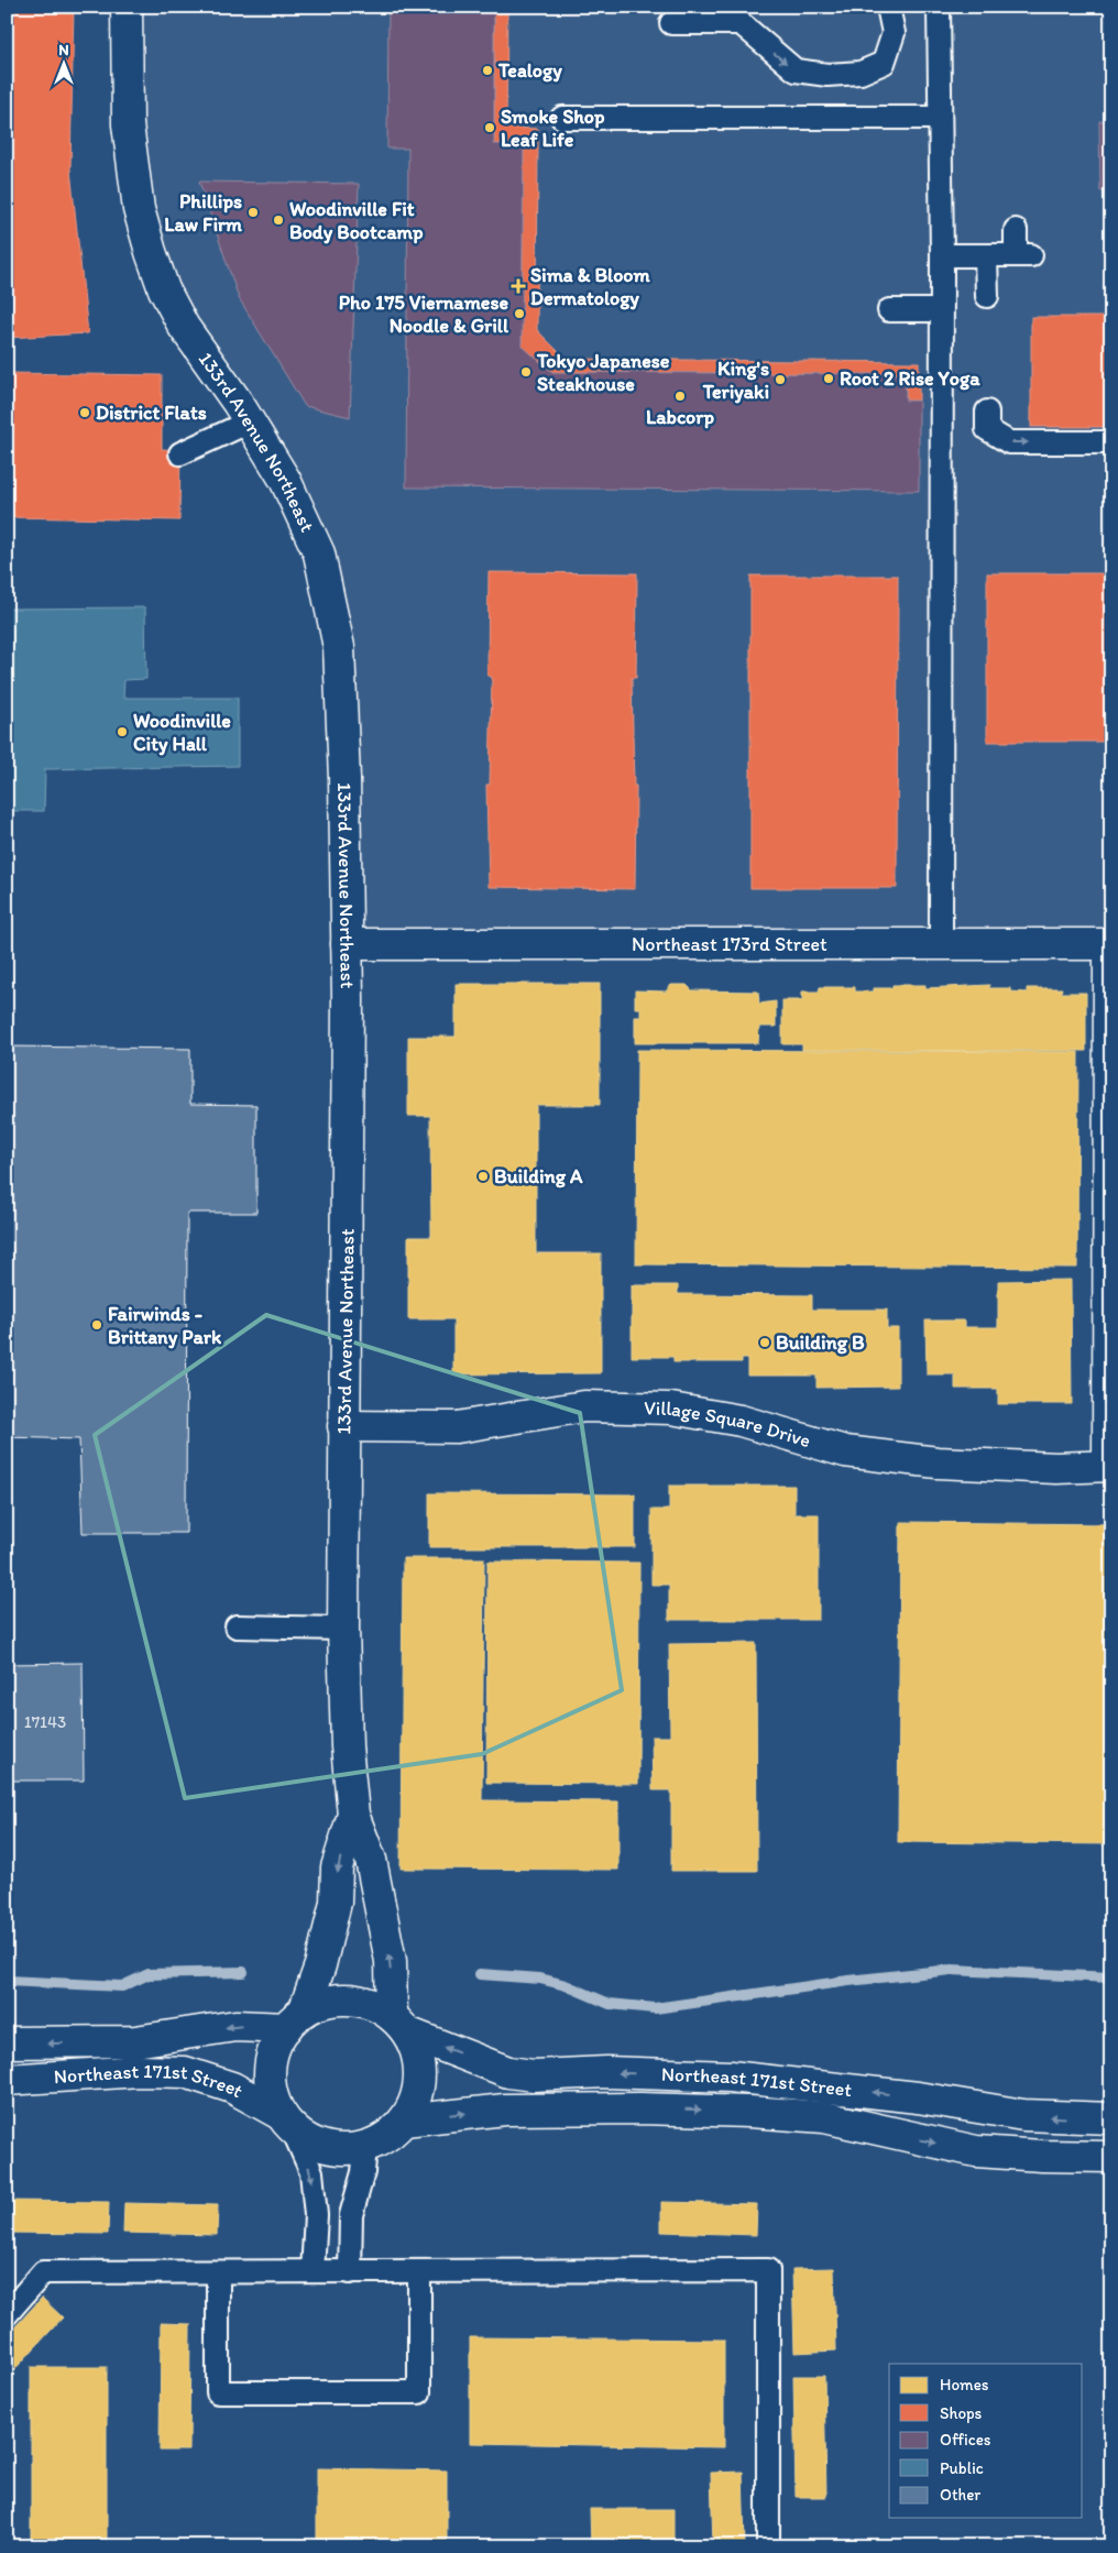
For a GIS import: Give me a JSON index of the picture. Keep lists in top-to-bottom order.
{
  "streets": {
    "street": [
      "133rd Avenue Northeast",
      "Northeast 173rd Street",
      "Village Square Drive",
      "Northeast 171st Street"
    ]
  },
  "crossings": [
    ["133rd Avenue Northeast", "Northeast 173rd Street"],
    ["133rd Avenue Northeast", "Village Square Drive"],
    ["133rd Avenue Northeast", "Northeast 171st Street"]
  ],
  "places": {
    "other": [
      "Tealogy",
      "Smoke Shop Leaf Life",
      "Phillips Law Firm",
      "Woodinville Fit Body Bootcamp",
      "Pho 175 Viernamese Noodle & Grill",
      "Tokyo Japanese Steakhouse",
      "Root 2 Rise Yoga",
      "King's Teriyaki",
      "Labcorp",
      "District Flats",
      "Woodinville City Hall",
      "Building A",
      "Fairwinds - Brittany Park",
      "Building B"
    ],
    "health": ["Sima & Bloom Dermatology"]
  },
  "house_numbers": ["17143"],
  "legend": [
    "Homes",
    "Shops",
    "Offices",
    "Public",
    "Other"
  ],
  "north": "top"
}
